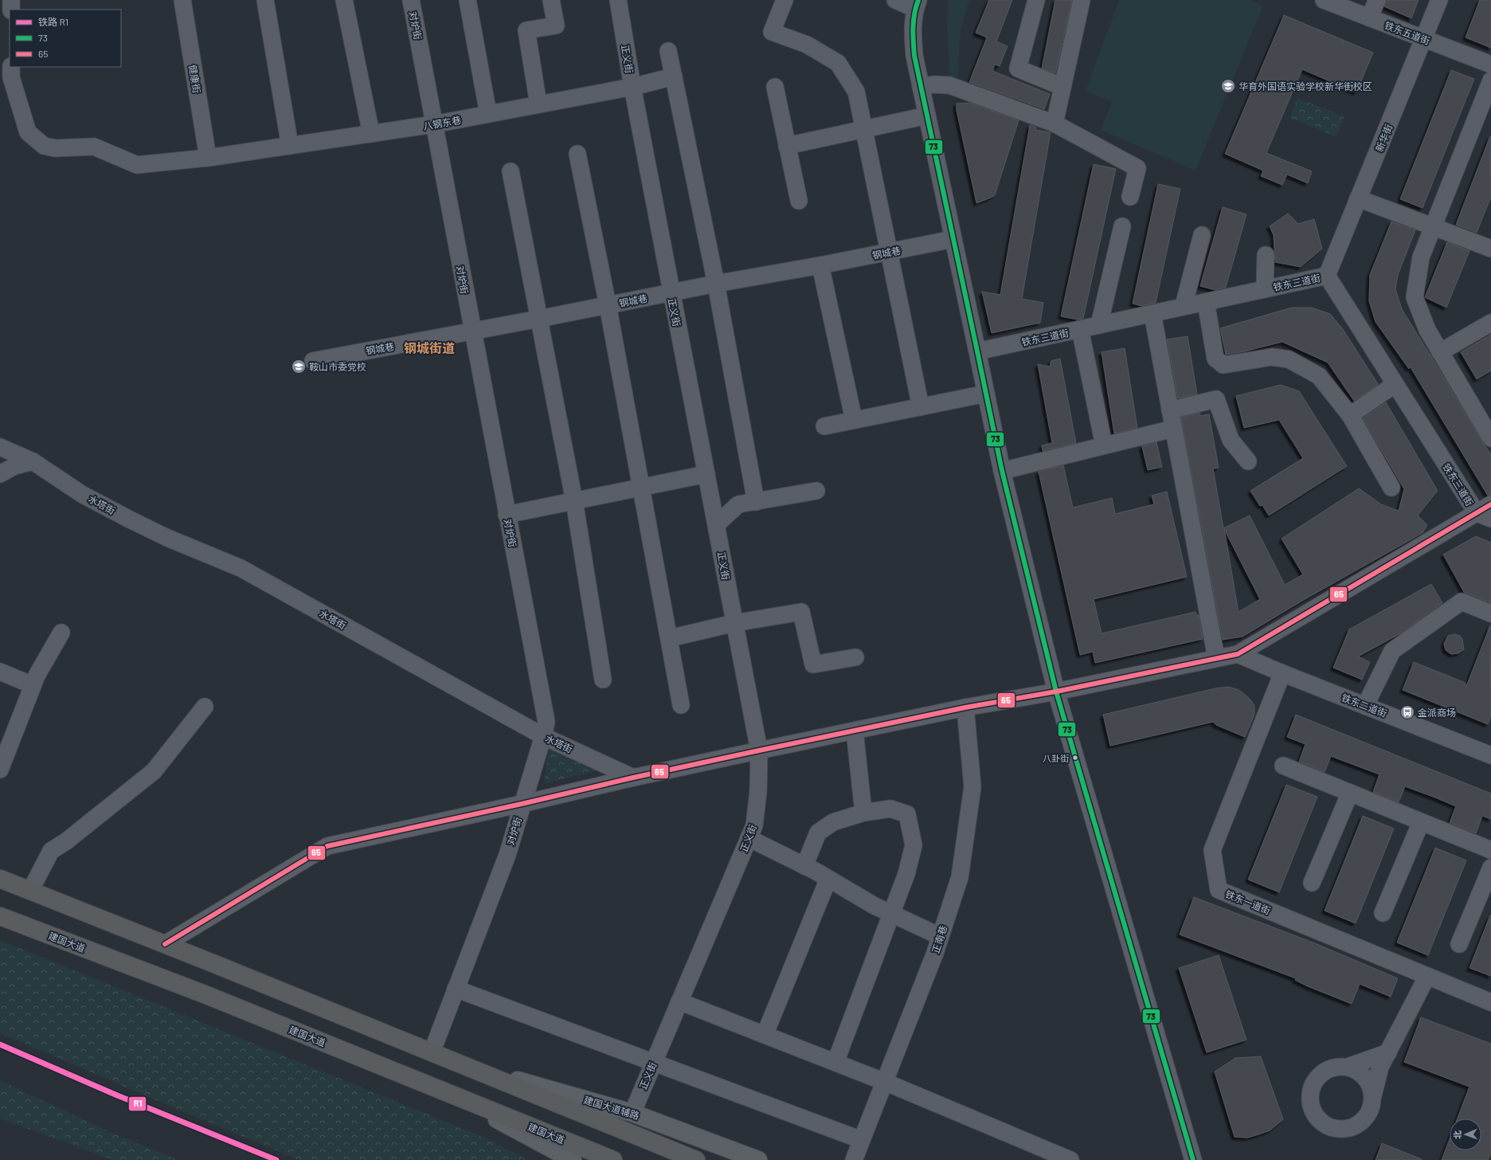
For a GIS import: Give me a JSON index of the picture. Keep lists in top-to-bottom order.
{
  "streets": {
    "highway": ["建国大道"],
    "main road": ["建国大道辅路"],
    "street": [
      "对炉街",
      "铁东五道街",
      "正义街",
      "健康街",
      "八钢东巷",
      "新华街",
      "钢城巷",
      "铁东三道街",
      "水塔街",
      "铁东二道街",
      "铁东一道街",
      "正南巷"
    ]
  },
  "crossings": [
    ["对炉街", "八钢东巷"],
    ["对炉街", "钢城巷"],
    ["对炉街", "水塔街"],
    ["铁东五道街", "新华街"],
    ["正义街", "八钢东巷"],
    ["正义街", "钢城巷"],
    ["正义街", "建国大道辅路"],
    ["健康街", "八钢东巷"],
    ["新华街", "铁东三道街"],
    ["铁东二道街", "铁东一道街"]
  ],
  "districts": ["钢城街道"],
  "places": {
    "school or university": ["华育外国语实验学校新华街校区", "鞍山市委党校"],
    "bus stop": ["金派商场"],
    "other": ["八卦街"]
  },
  "lines": ["transit line 73", "transit line 65", "rail line R1"],
  "legend": ["铁路 R1", "73", "65"],
  "north": "left"
}
